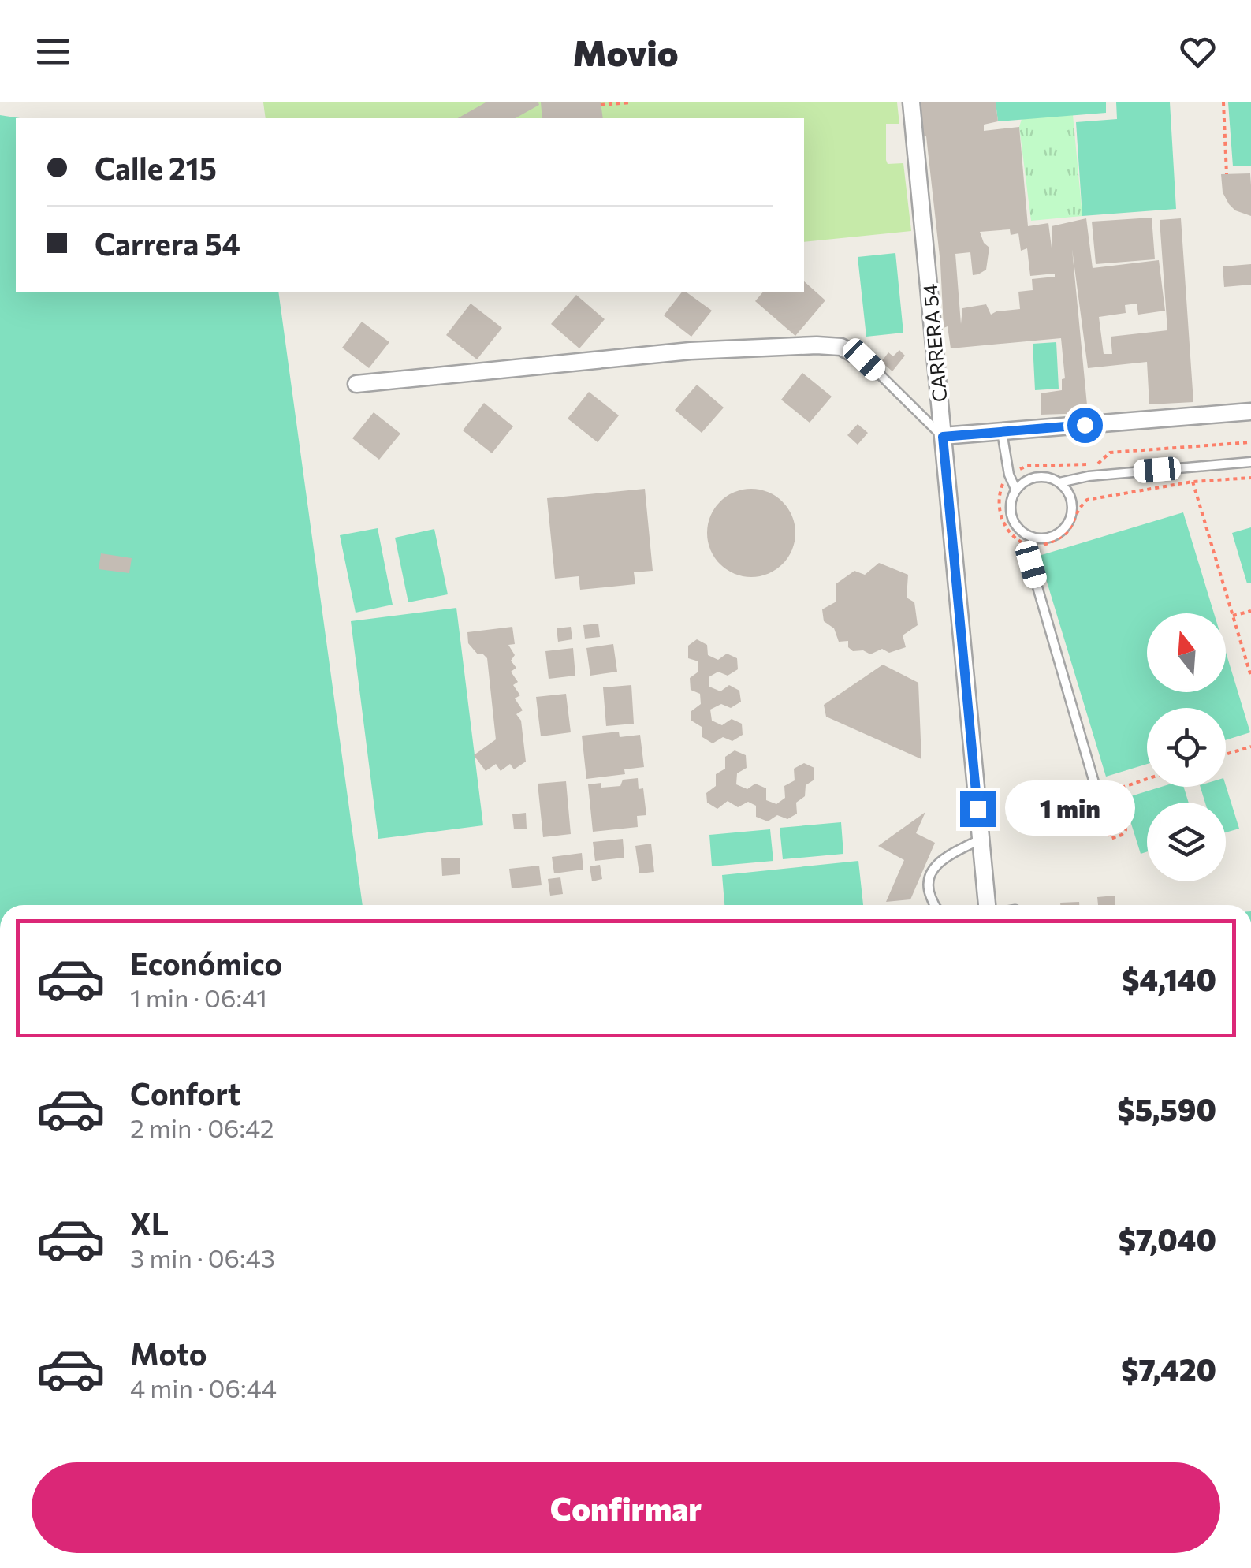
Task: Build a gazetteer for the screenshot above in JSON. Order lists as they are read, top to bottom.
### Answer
{
  "streets": {
    "street": ["CARRERA 54"]
  },
  "north": "top",
  "page": {
    "header": "Movio",
    "banner": ["Calle 215", "Carrera 54"],
    "bubble": "1 min",
    "list": [
      {
        "name": "Económico",
        "note": "1 min · 06:41",
        "value": "$4,140"
      },
      {
        "name": "Confort",
        "note": "2 min · 06:42",
        "value": "$5,590"
      },
      {
        "name": "XL",
        "note": "3 min · 06:43",
        "value": "$7,040"
      },
      {
        "name": "Moto",
        "note": "4 min · 06:44",
        "value": "$7,420"
      }
    ],
    "buttons": "Confirmar"
  }
}
